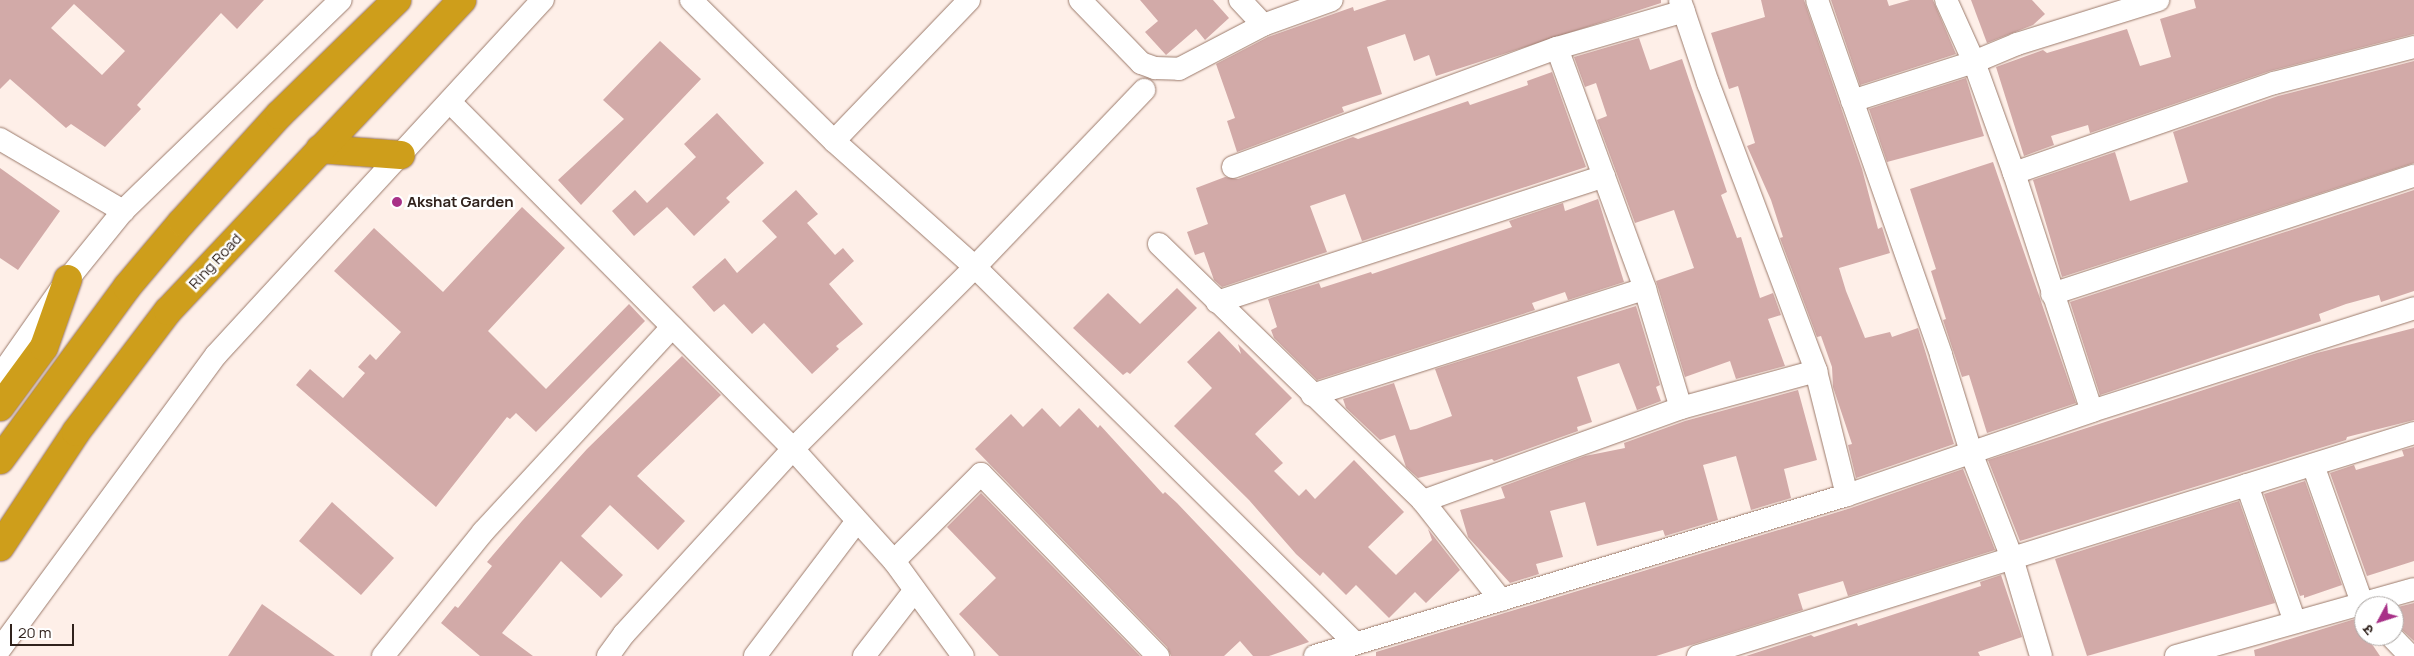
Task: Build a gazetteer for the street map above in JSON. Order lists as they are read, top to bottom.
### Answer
{
  "streets": {
    "highway": ["Ring Road"]
  },
  "places": ["Akshat Garden"],
  "scale_bar": "20 m",
  "north": "bottom left"
}
